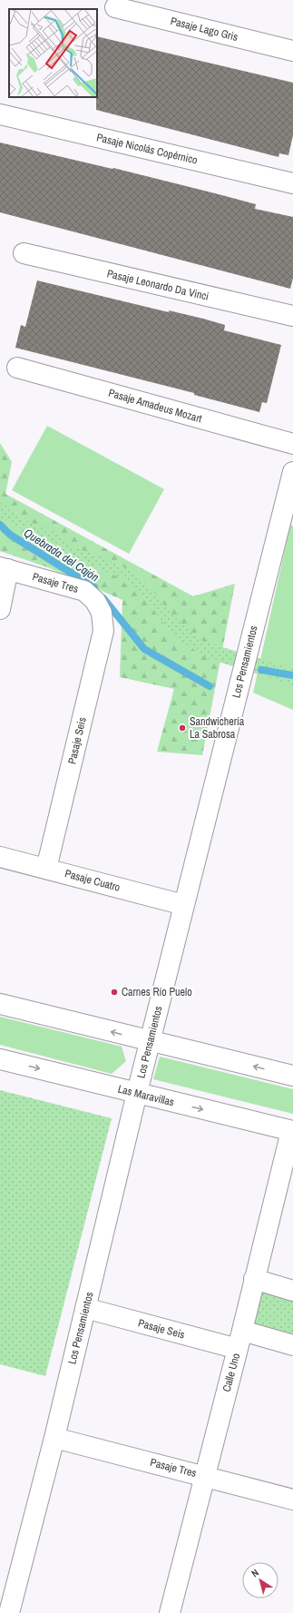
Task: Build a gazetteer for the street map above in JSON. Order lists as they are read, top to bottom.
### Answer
{
  "streets": {
    "street": [
      "Pasaje Lago Gris",
      "Pasaje Nicolás Copérnico",
      "Pasaje Leonardo Da Vinci",
      "Pasaje Amadeus Mozart",
      "Pasaje Tres",
      "Los Pensamientos",
      "Pasaje Seis",
      "Pasaje Cuatro",
      "Las Maravillas",
      "Calle Uno"
    ]
  },
  "crossings": [
    ["Pasaje Tres", "Los Pensamientos"],
    ["Pasaje Tres", "Pasaje Seis"],
    ["Pasaje Tres", "Calle Uno"],
    ["Los Pensamientos", "Pasaje Seis"],
    ["Los Pensamientos", "Pasaje Cuatro"],
    ["Los Pensamientos", "Las Maravillas"],
    ["Pasaje Seis", "Pasaje Cuatro"],
    ["Pasaje Seis", "Calle Uno"],
    ["Las Maravillas", "Calle Uno"]
  ],
  "water": ["Quebrada del Cajón"],
  "places": ["Sandwichería La Sabrosa", "Carnes Río Puelo"],
  "north": "top left"
}
